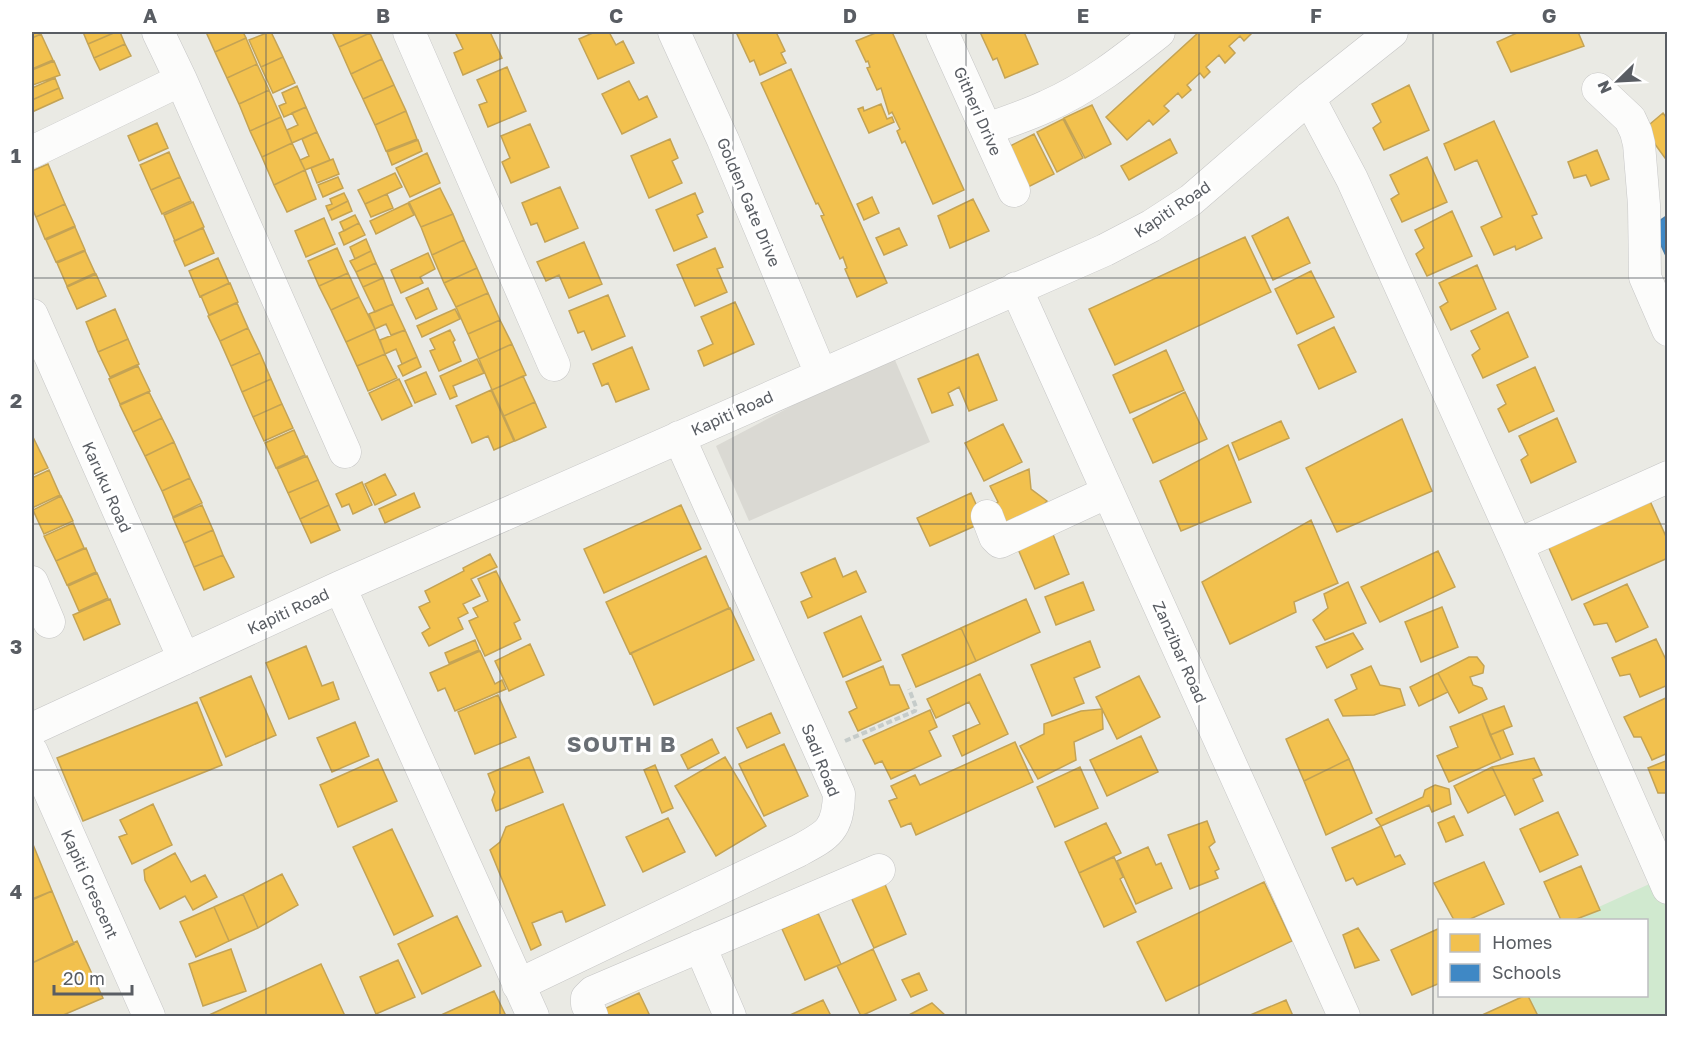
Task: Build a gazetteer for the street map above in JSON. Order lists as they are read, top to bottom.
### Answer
{
  "streets": {
    "street": [
      "Githeri Drive",
      "Golden Gate Drive",
      "Kapiti Road",
      "Karuku Road",
      "Zanzibar Road",
      "Sadi Road",
      "Kapiti Crescent"
    ]
  },
  "crossings": [
    ["Golden Gate Drive", "Kapiti Road"],
    ["Kapiti Road", "Karuku Road"],
    ["Kapiti Road", "Zanzibar Road"],
    ["Kapiti Road", "Sadi Road"]
  ],
  "districts": ["SOUTH B"],
  "legend": ["Homes", "Schools"],
  "scale_bar": "20 m",
  "north": "bottom left",
  "grid": {
    "columns": [
      "A",
      "B",
      "C",
      "D",
      "E",
      "F",
      "G"
    ],
    "rows": [
      "1",
      "2",
      "3",
      "4"
    ]
  }
}
